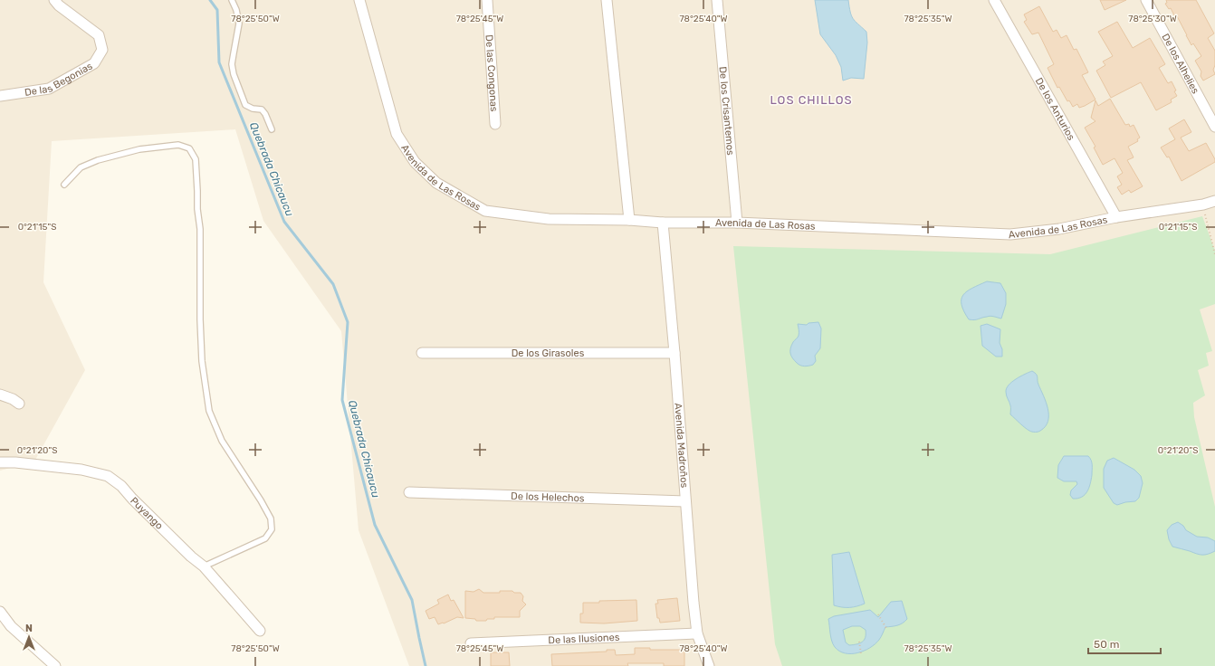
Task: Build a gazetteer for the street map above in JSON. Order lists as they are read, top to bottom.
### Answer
{
  "streets": {
    "street": [
      "De los Alhelies",
      "De las Congonas",
      "De las Begonias",
      "De los Anturios",
      "De los Crisantemos",
      "Avenida de Las Rosas",
      "De los Girasoles",
      "Avenida Madroños",
      "De los Helechos",
      "Puyango",
      "De las Ilusiones"
    ]
  },
  "crossings": [
    ["De los Anturios", "Avenida de Las Rosas"],
    ["De los Crisantemos", "Avenida de Las Rosas"],
    ["Avenida de Las Rosas", "Avenida Madroños"],
    ["De los Girasoles", "Avenida Madroños"],
    ["Avenida Madroños", "De los Helechos"],
    ["Avenida Madroños", "De las Ilusiones"]
  ],
  "districts": ["LOS CHILLOS"],
  "water": ["Quebrada Chicaucu"],
  "scale_bar": "50 m",
  "north": "top",
  "coordinates": [
    "78°25'50\"W",
    "78°25'45\"W",
    "78°25'40\"W",
    "78°25'35\"W",
    "78°25'30\"W",
    "0°21'15\"S",
    "0°21'20\"S"
  ]
}
